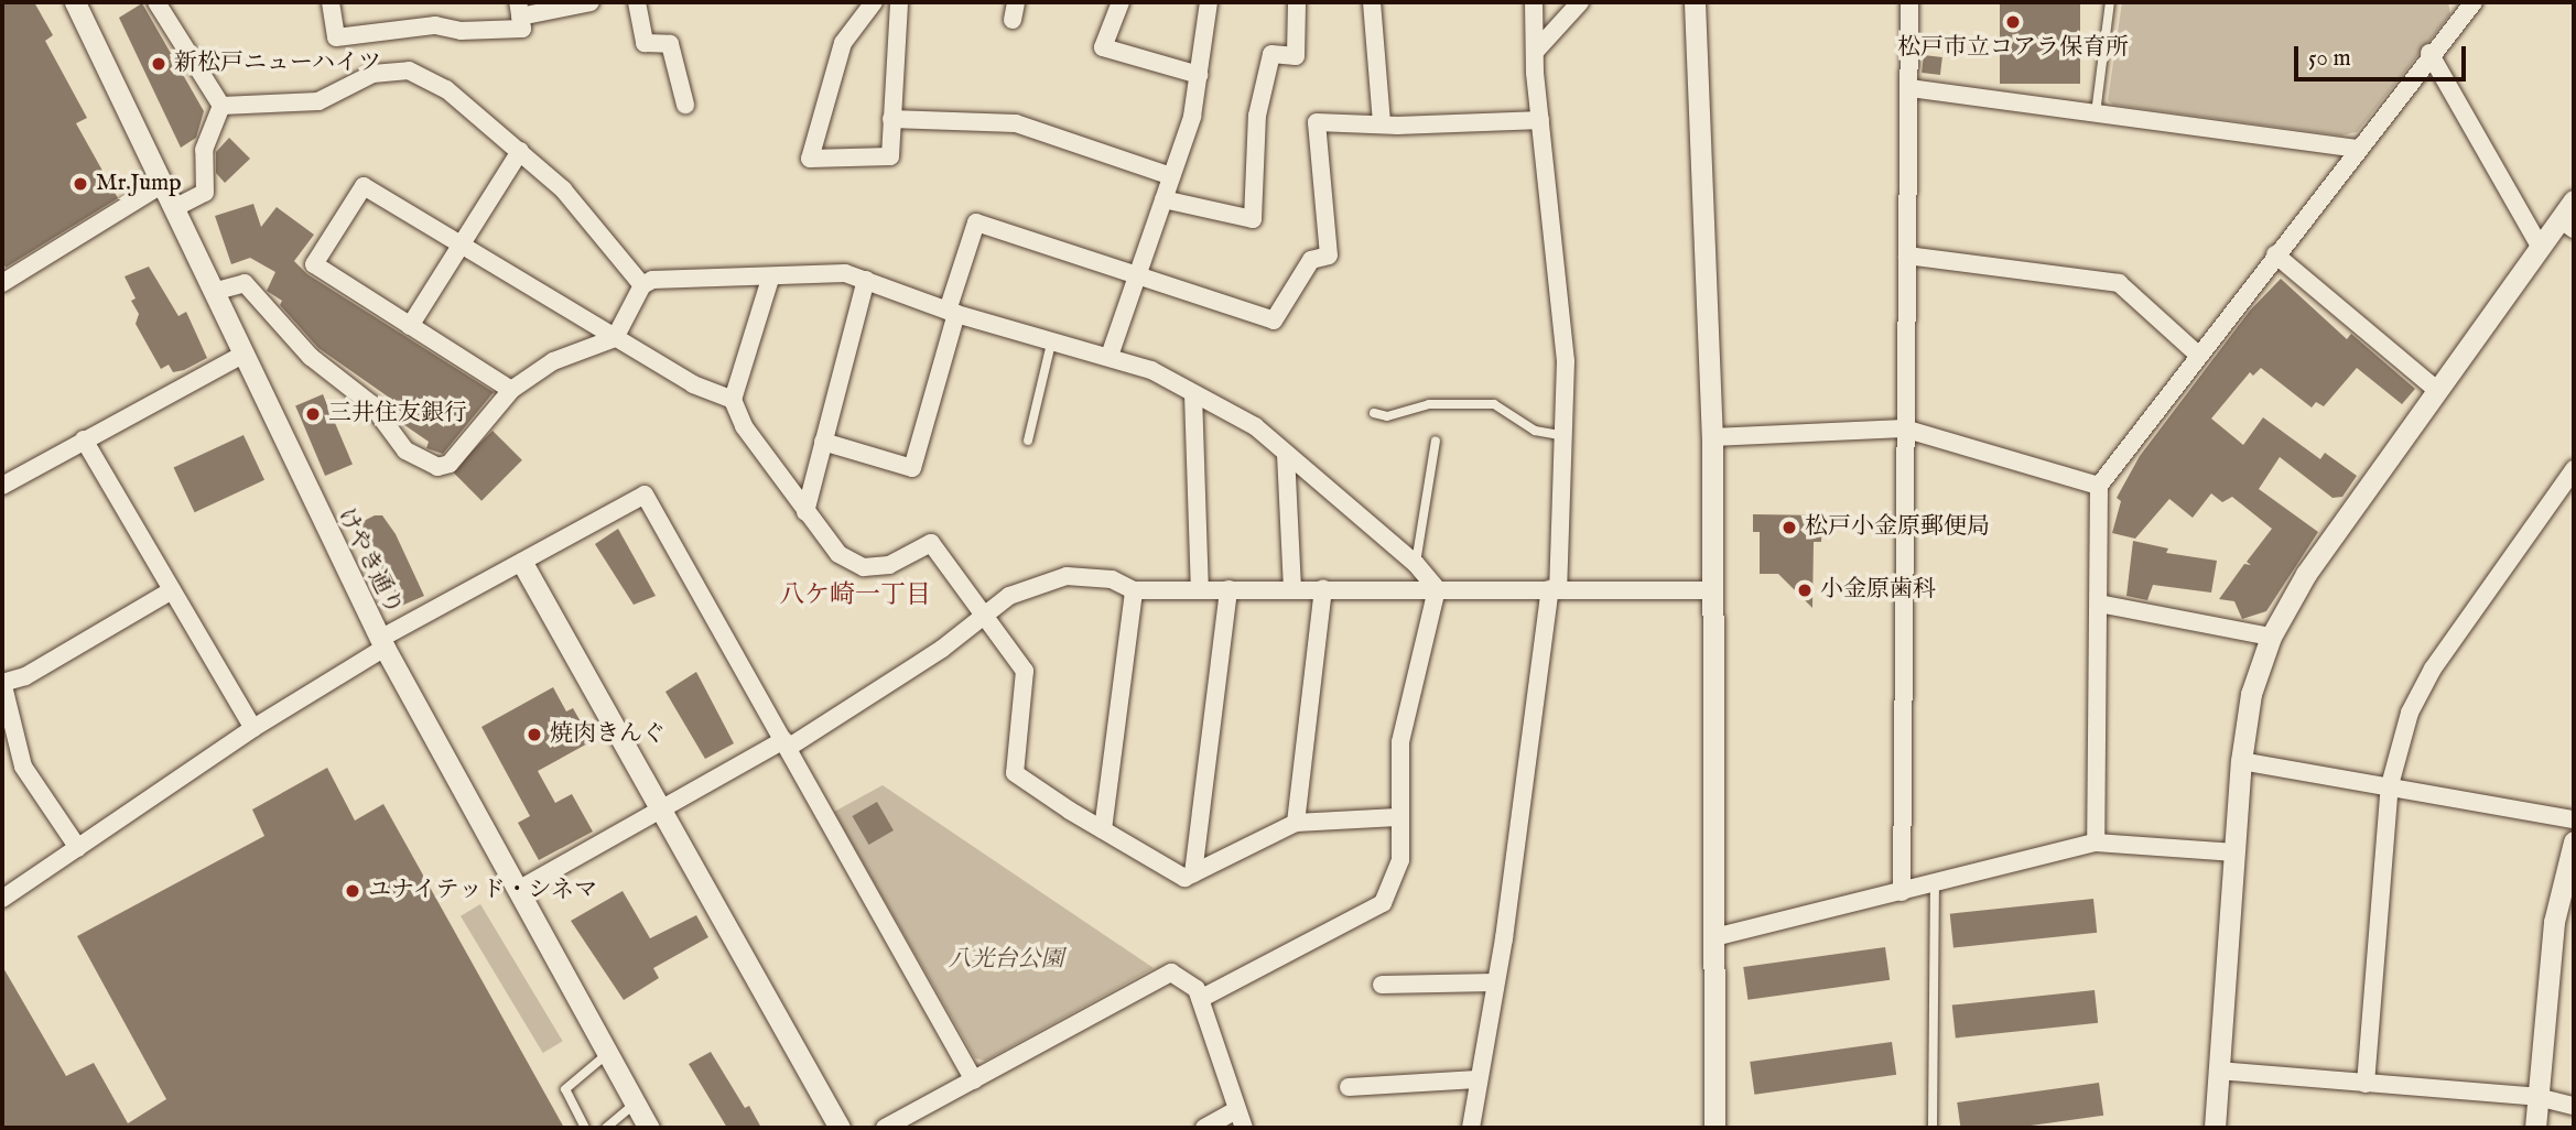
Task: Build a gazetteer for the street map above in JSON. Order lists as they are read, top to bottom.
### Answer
{
  "streets": {
    "street": ["けやき通り"]
  },
  "districts": ["八ケ崎一丁目"],
  "parks": ["八光台公園"],
  "places": [
    "松戸市立コアラ保育所",
    "新松戸ニューハイツ",
    "Mr.Jump",
    "三井住友銀行",
    "松戸小金原郵便局",
    "小金原歯科",
    "焼肉きんぐ",
    "ユナイテッド・シネマ"
  ],
  "scale_bar": "50 m"
}
